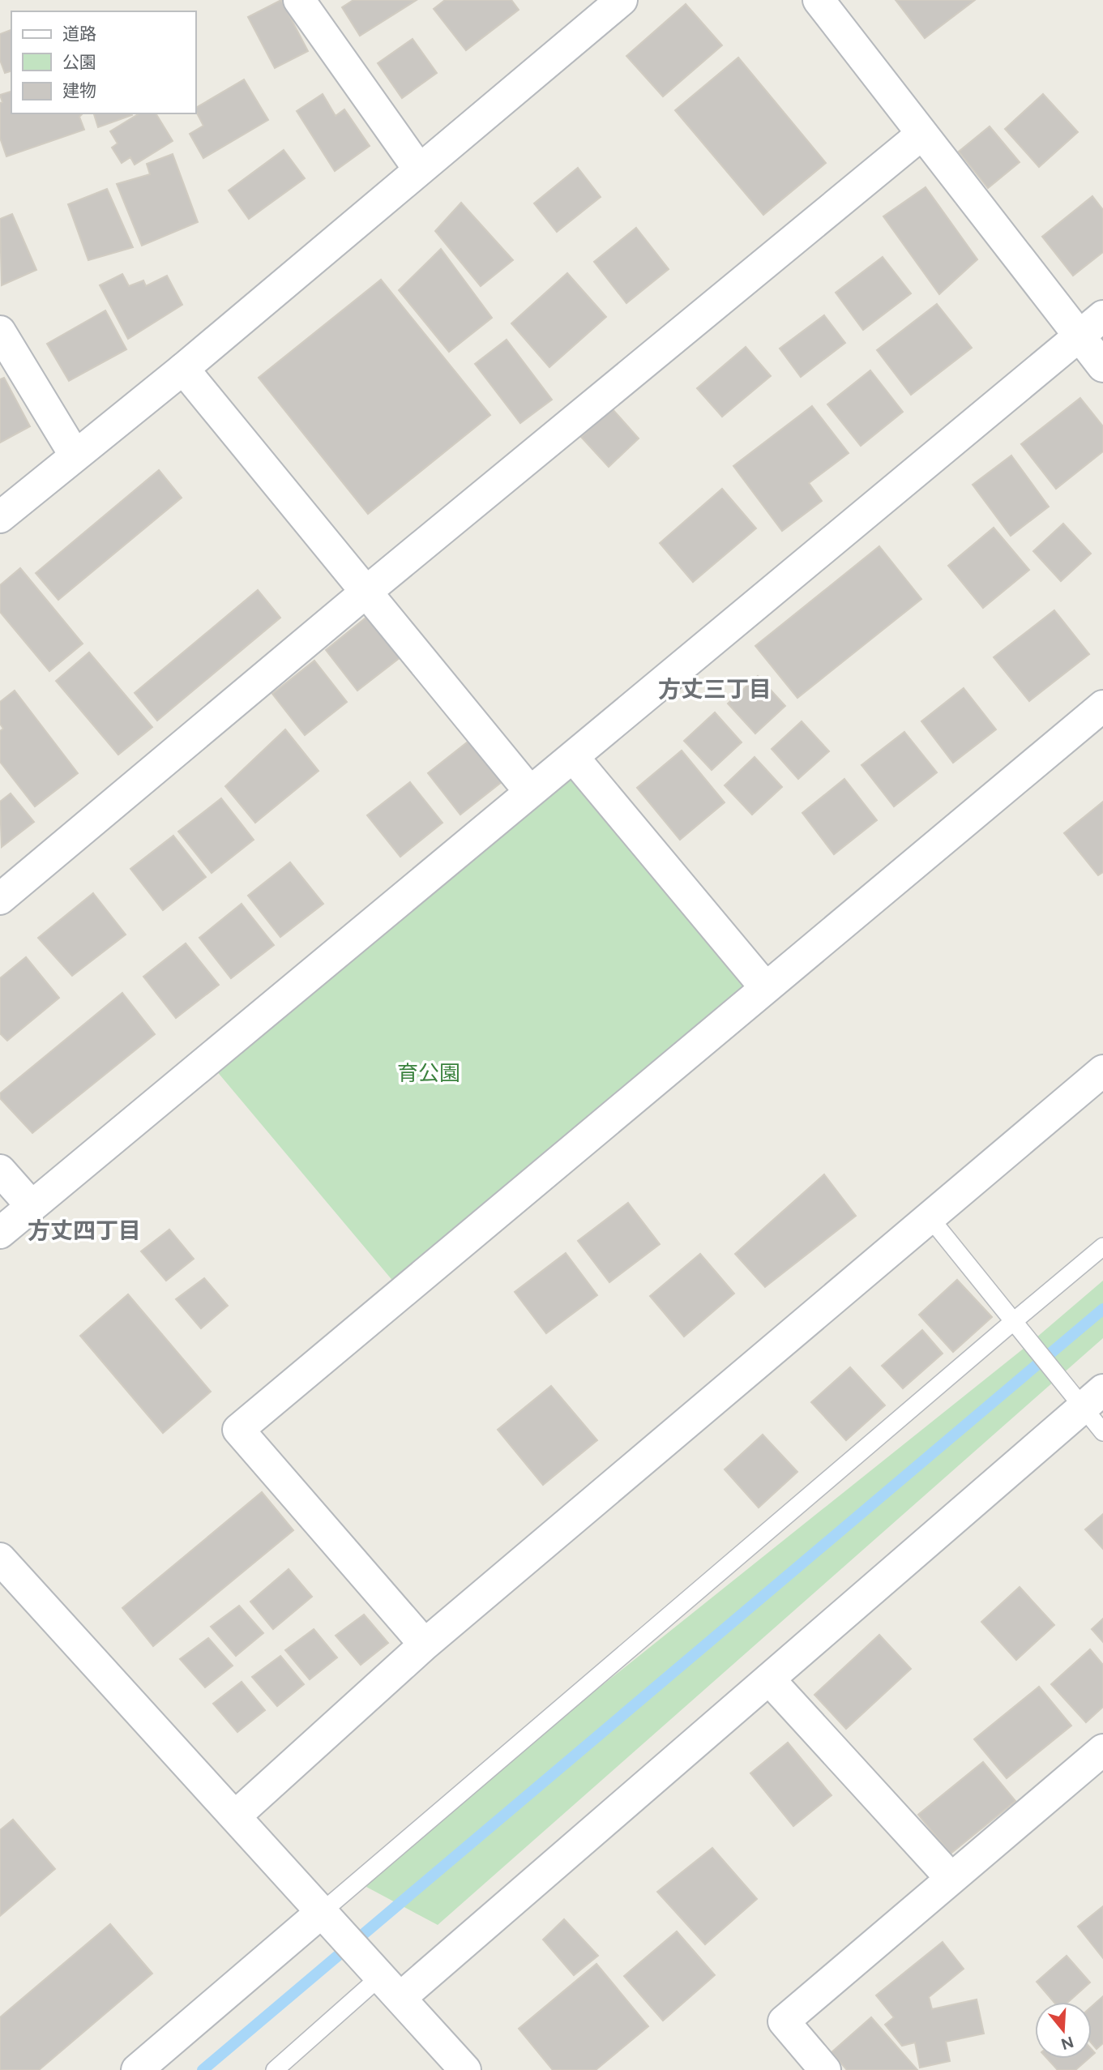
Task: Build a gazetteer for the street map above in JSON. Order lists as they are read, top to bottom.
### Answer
{
  "districts": ["方丈三丁目", "方丈四丁目"],
  "parks": ["育公園"],
  "legend": ["道路", "公園", "建物"],
  "north": "bottom"
}
